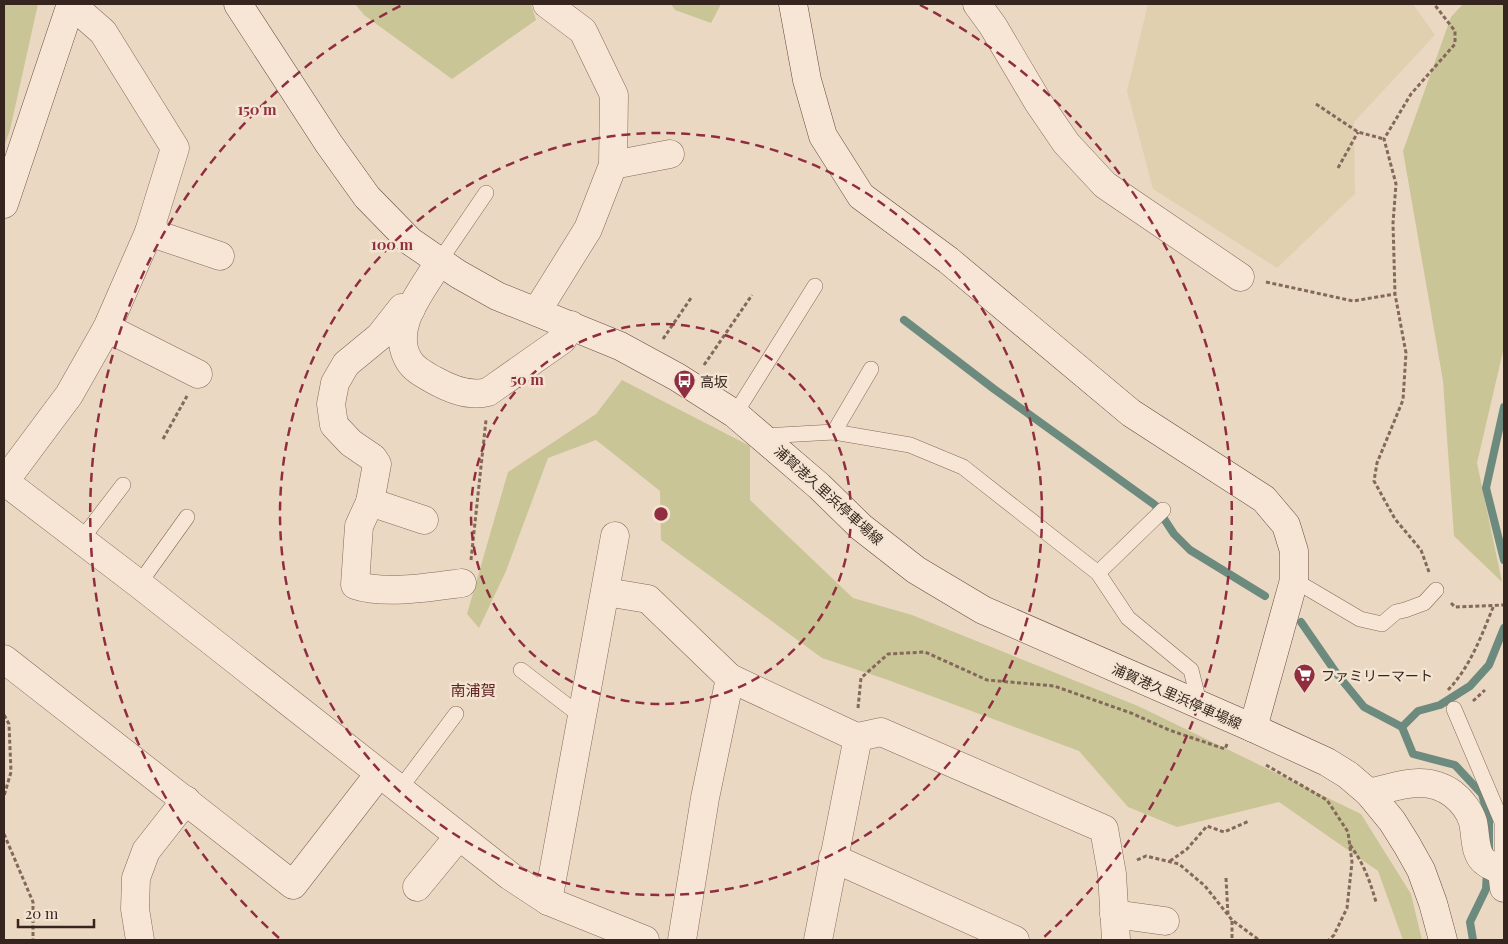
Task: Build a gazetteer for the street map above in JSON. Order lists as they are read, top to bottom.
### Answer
{
  "streets": {
    "street": ["浦賀港久里浜停車場線"]
  },
  "districts": ["南浦賀"],
  "places": {
    "bus stop": ["高坂"],
    "supermarket": ["ファミリーマート"]
  },
  "scale_bar": "20 m",
  "rings": ["150 m", "100 m", "50 m"]
}
